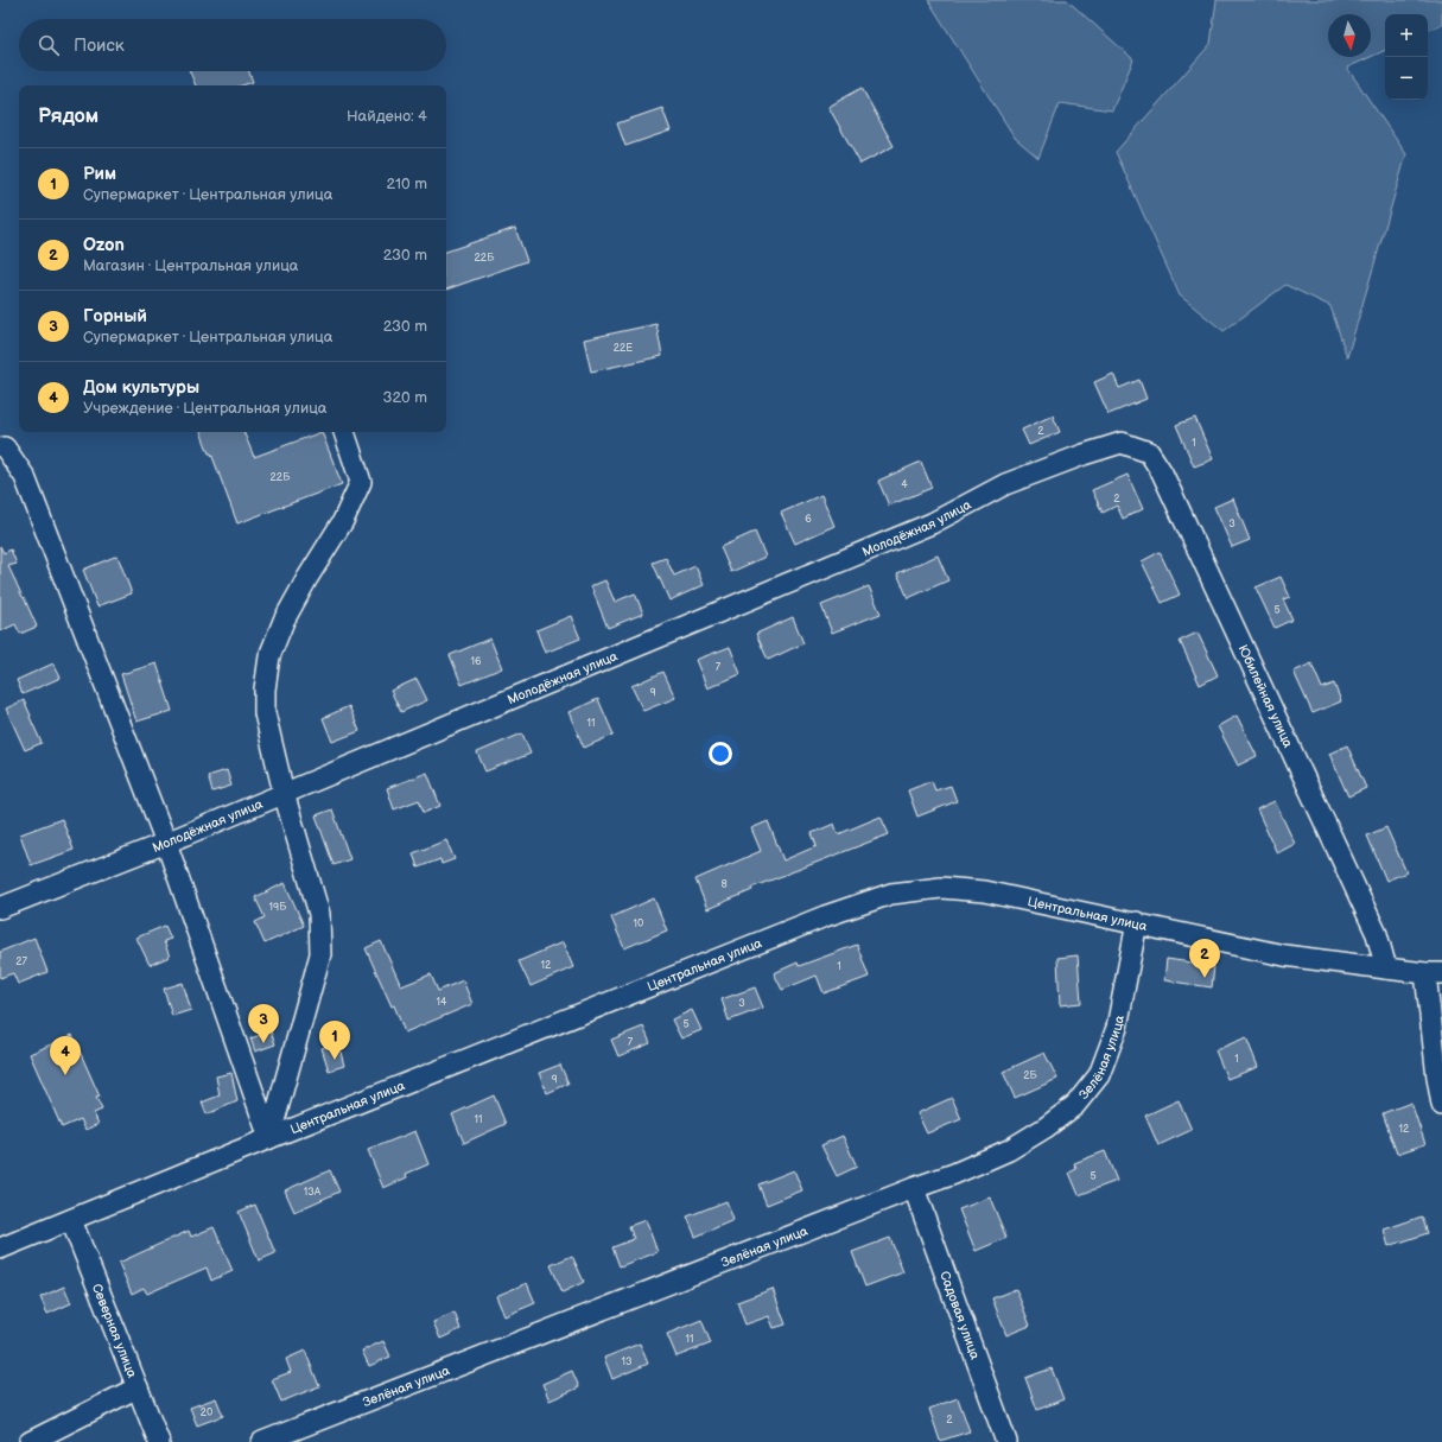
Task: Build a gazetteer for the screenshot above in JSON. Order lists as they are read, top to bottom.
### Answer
{
  "streets": {
    "street": [
      "Молодёжная улица",
      "Юбилейная улица",
      "Центральная улица",
      "Зелёная улица",
      "Садовая улица",
      "Северная улица"
    ]
  },
  "crossings": [
    ["Молодёжная улица", "Юбилейная улица"],
    ["Юбилейная улица", "Центральная улица"],
    ["Центральная улица", "Зелёная улица"],
    ["Центральная улица", "Северная улица"],
    ["Зелёная улица", "Садовая улица"]
  ],
  "house_numbers": [
    "22Б",
    "22Е",
    "2",
    "1",
    "22Б",
    "4",
    "2",
    "6",
    "3",
    "5",
    "16",
    "7",
    "9",
    "11",
    "8",
    "19Б",
    "10",
    "27",
    "12",
    "1",
    "14",
    "3",
    "5",
    "7",
    "1",
    "2Б",
    "9",
    "11",
    "12",
    "5",
    "13А",
    "11",
    "13",
    "20",
    "2"
  ],
  "north": "bottom",
  "page": {
    "map_buttons": ["+", "−"],
    "search": "Поиск",
    "heading": ["Рядом", "Найдено: 4"],
    "list": [
      {
        "mark": "1",
        "name": "Рим",
        "note": "Супермаркет · Центральная улица",
        "value": "210 m"
      },
      {
        "mark": "2",
        "name": "Ozon",
        "note": "Магазин · Центральная улица",
        "value": "230 m"
      },
      {
        "mark": "3",
        "name": "Горный",
        "note": "Супермаркет · Центральная улица",
        "value": "230 m"
      },
      {
        "mark": "4",
        "name": "Дом культуры",
        "note": "Учреждение · Центральная улица",
        "value": "320 m"
      }
    ],
    "pins": [
      "2",
      "3",
      "1",
      "4"
    ]
  }
}
